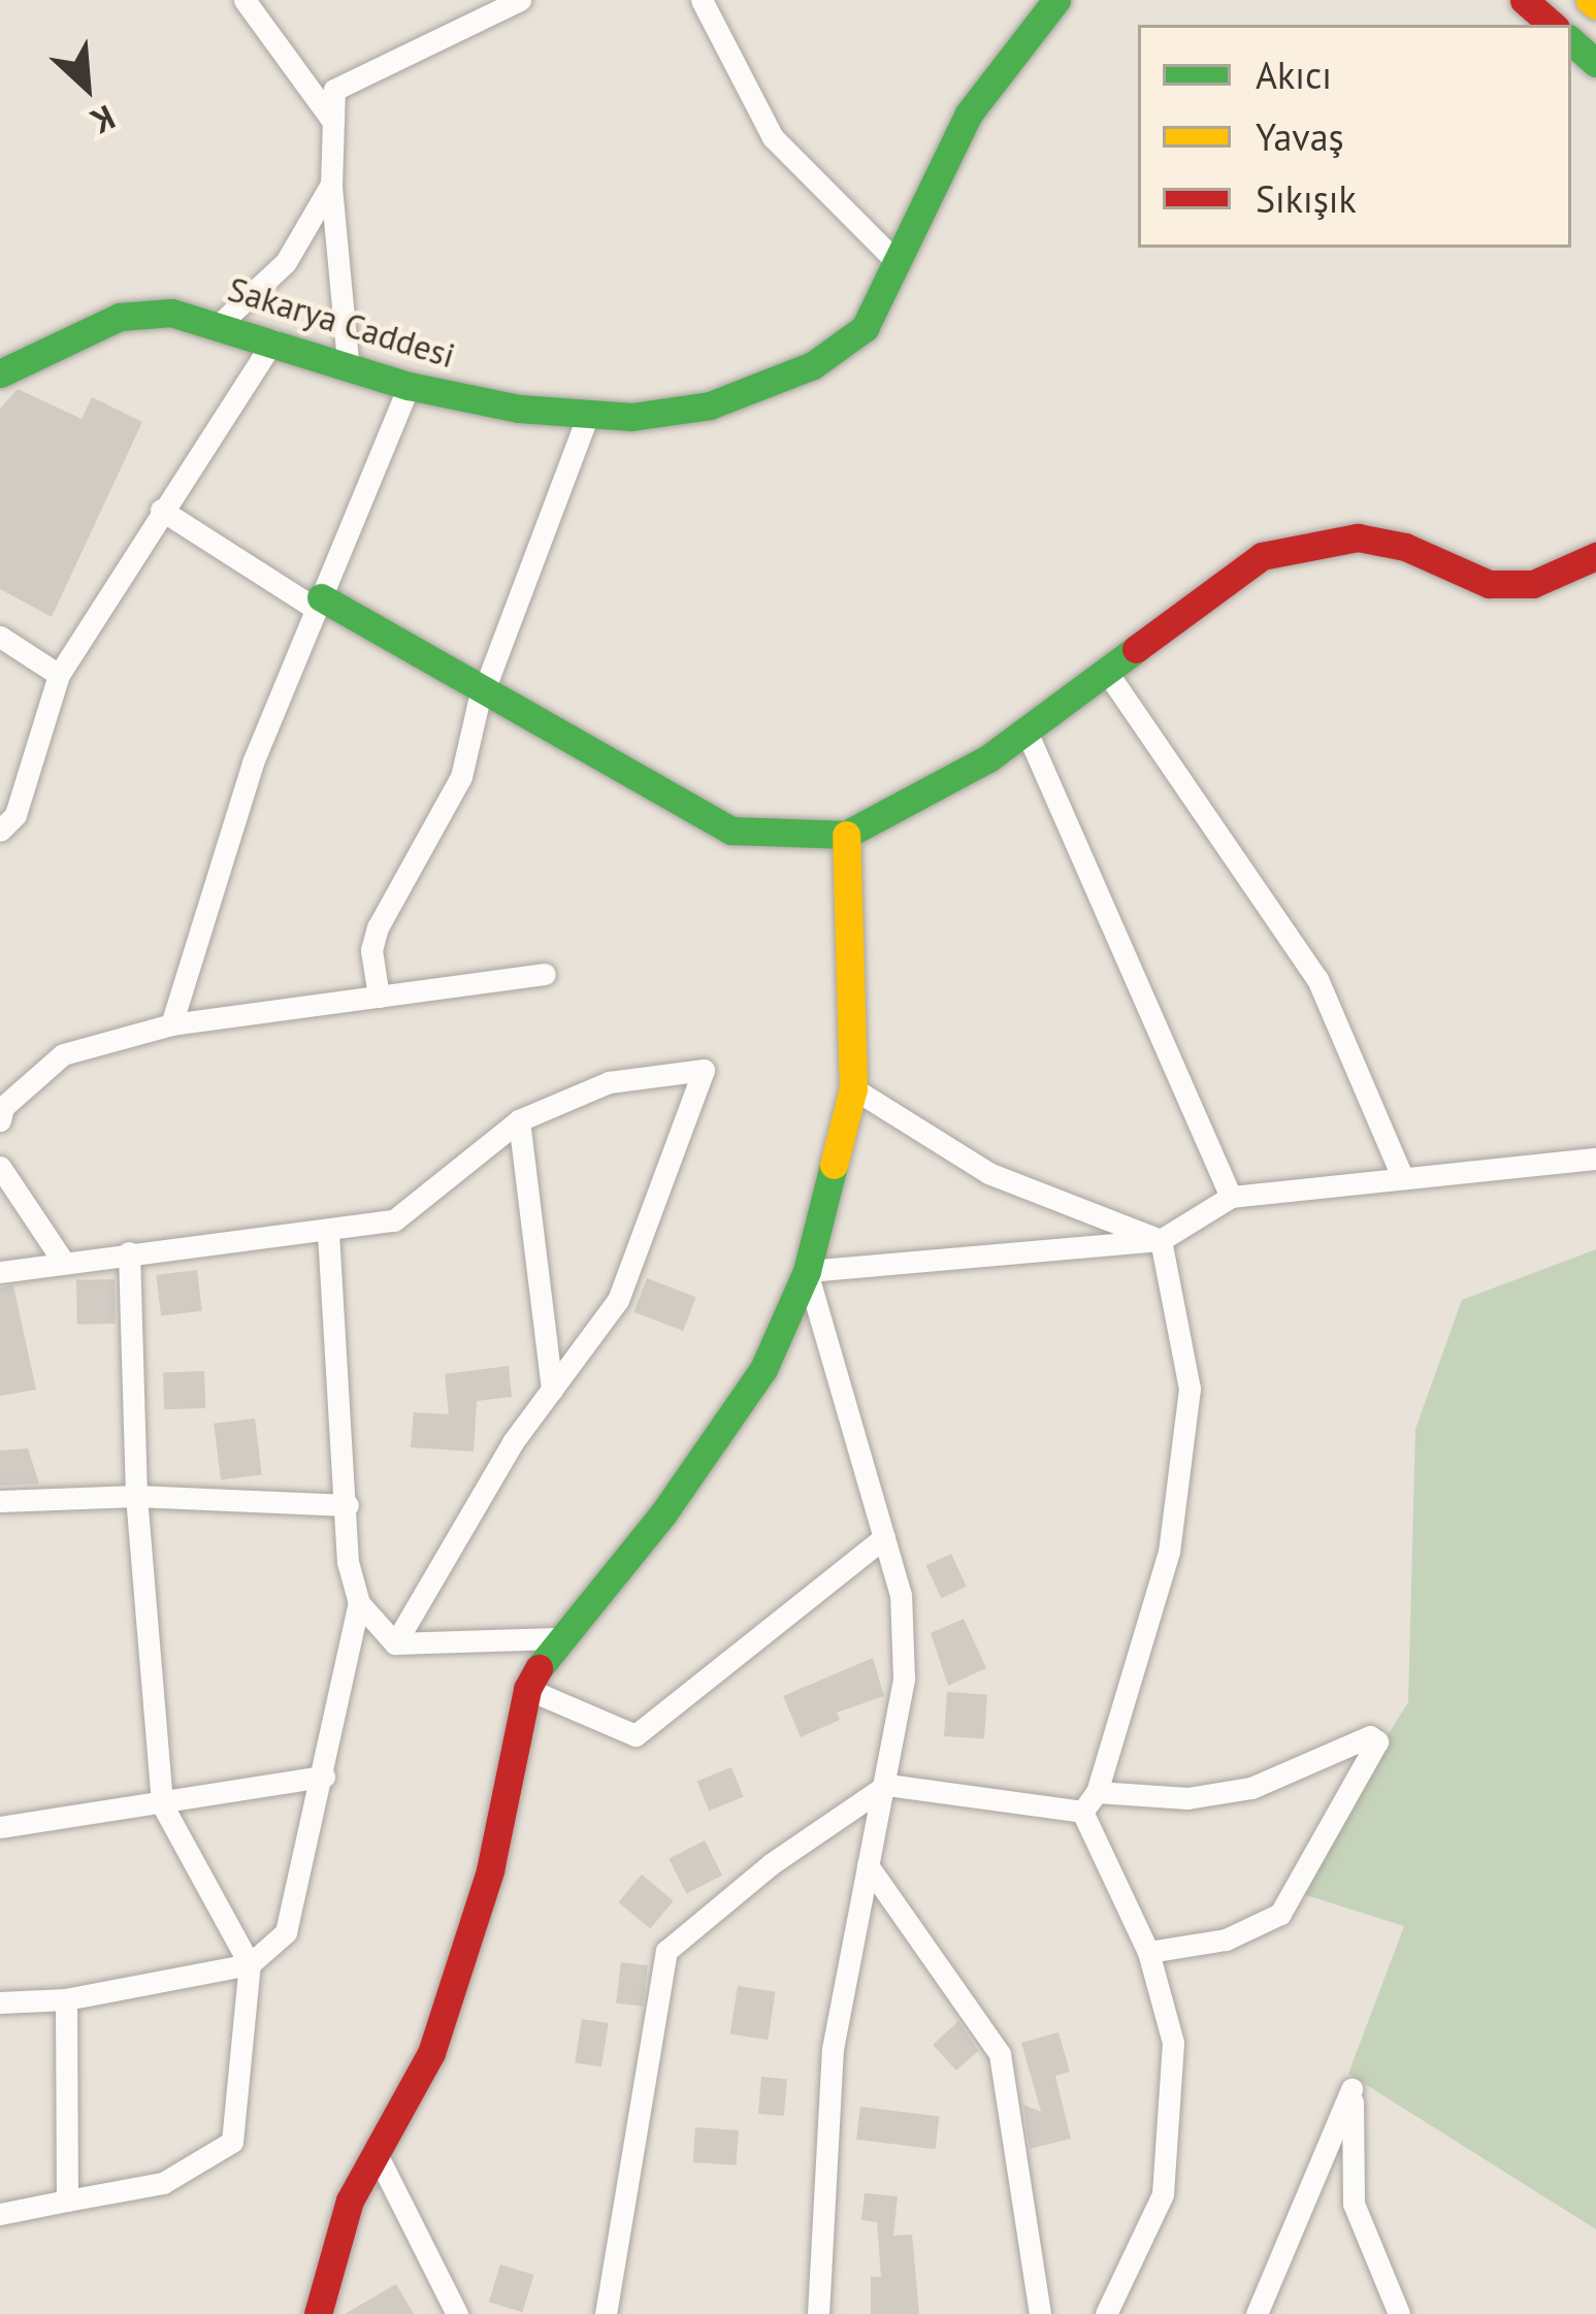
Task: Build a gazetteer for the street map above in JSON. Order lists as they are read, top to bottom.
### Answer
{
  "streets": {
    "main road": ["Sakarya Caddesi"]
  },
  "legend": ["Akıcı", "Yavaş", "Sıkışık"],
  "north": "bottom right"
}
